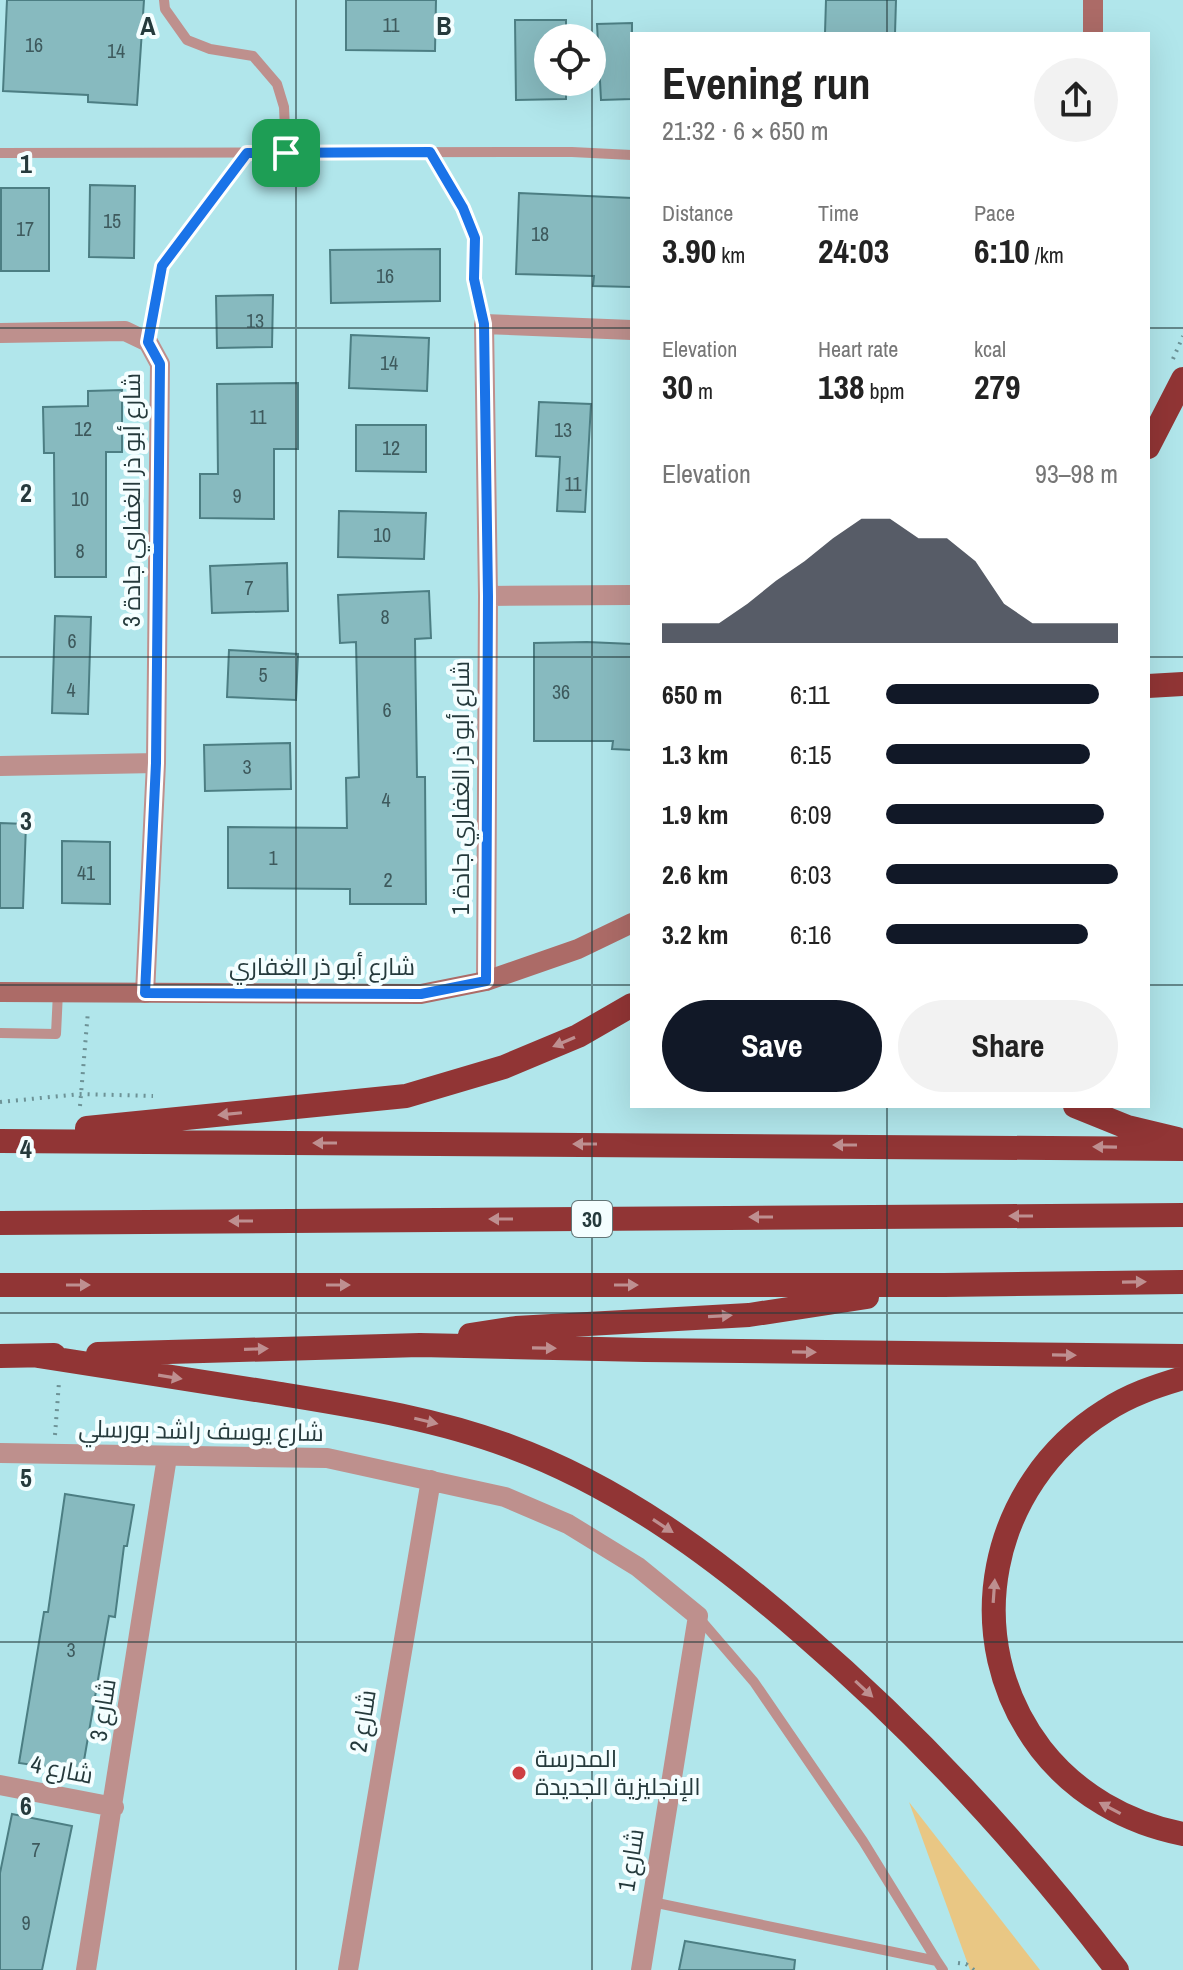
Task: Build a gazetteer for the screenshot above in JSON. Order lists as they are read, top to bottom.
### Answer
{
  "streets": {
    "highway": ["30"],
    "street": [
      "شارع أبو ذر الغفاري جادة 3",
      "شارع أبو ذر الغفاري جادة 1",
      "شارع أبو ذر الغفاري",
      "شارع يوسف راشد بورسلي",
      "شارع 3",
      "شارع 2",
      "شارع 4",
      "شارع 1"
    ]
  },
  "crossings": [
    ["شارع أبو ذر الغفاري جادة 3", "شارع أبو ذر الغفاري"],
    ["شارع أبو ذر الغفاري جادة 1", "شارع أبو ذر الغفاري"],
    ["شارع يوسف راشد بورسلي", "شارع 3"],
    ["شارع يوسف راشد بورسلي", "شارع 2"],
    ["شارع يوسف راشد بورسلي", "شارع 1"],
    ["شارع 3", "شارع 4"]
  ],
  "places": ["المدرسة الإنجليزية الجديدة"],
  "house_numbers": [
    "11",
    "16",
    "14",
    "15",
    "17",
    "18",
    "16",
    "13",
    "14",
    "11",
    "12",
    "13",
    "12",
    "11",
    "9",
    "10",
    "10",
    "8",
    "7",
    "8",
    "6",
    "5",
    "4",
    "36",
    "6",
    "3",
    "4",
    "1",
    "41",
    "2",
    "3",
    "7",
    "9"
  ],
  "page": {
    "heading": ["Evening run", "21:32 · 6 × 650 m"],
    "stats": [
      ["Distance", "3.90 km"],
      ["Time", "24:03"],
      ["Pace", "6:10 /km"],
      ["Elevation", "30 m"],
      ["Heart rate", "138 bpm"],
      ["kcal", "279"]
    ],
    "chart": ["Elevation", "93–98 m"],
    "list": [
      {
        "name": "650 m",
        "note": "6:11"
      },
      {
        "name": "1.3 km",
        "note": "6:15"
      },
      {
        "name": "1.9 km",
        "note": "6:09"
      },
      {
        "name": "2.6 km",
        "note": "6:03"
      },
      {
        "name": "3.2 km",
        "note": "6:16"
      }
    ],
    "buttons": ["Save", "Share"]
  },
  "grid": {
    "columns": ["A", "B"],
    "rows": [
      "1",
      "2",
      "3",
      "4",
      "5",
      "6"
    ]
  }
}
